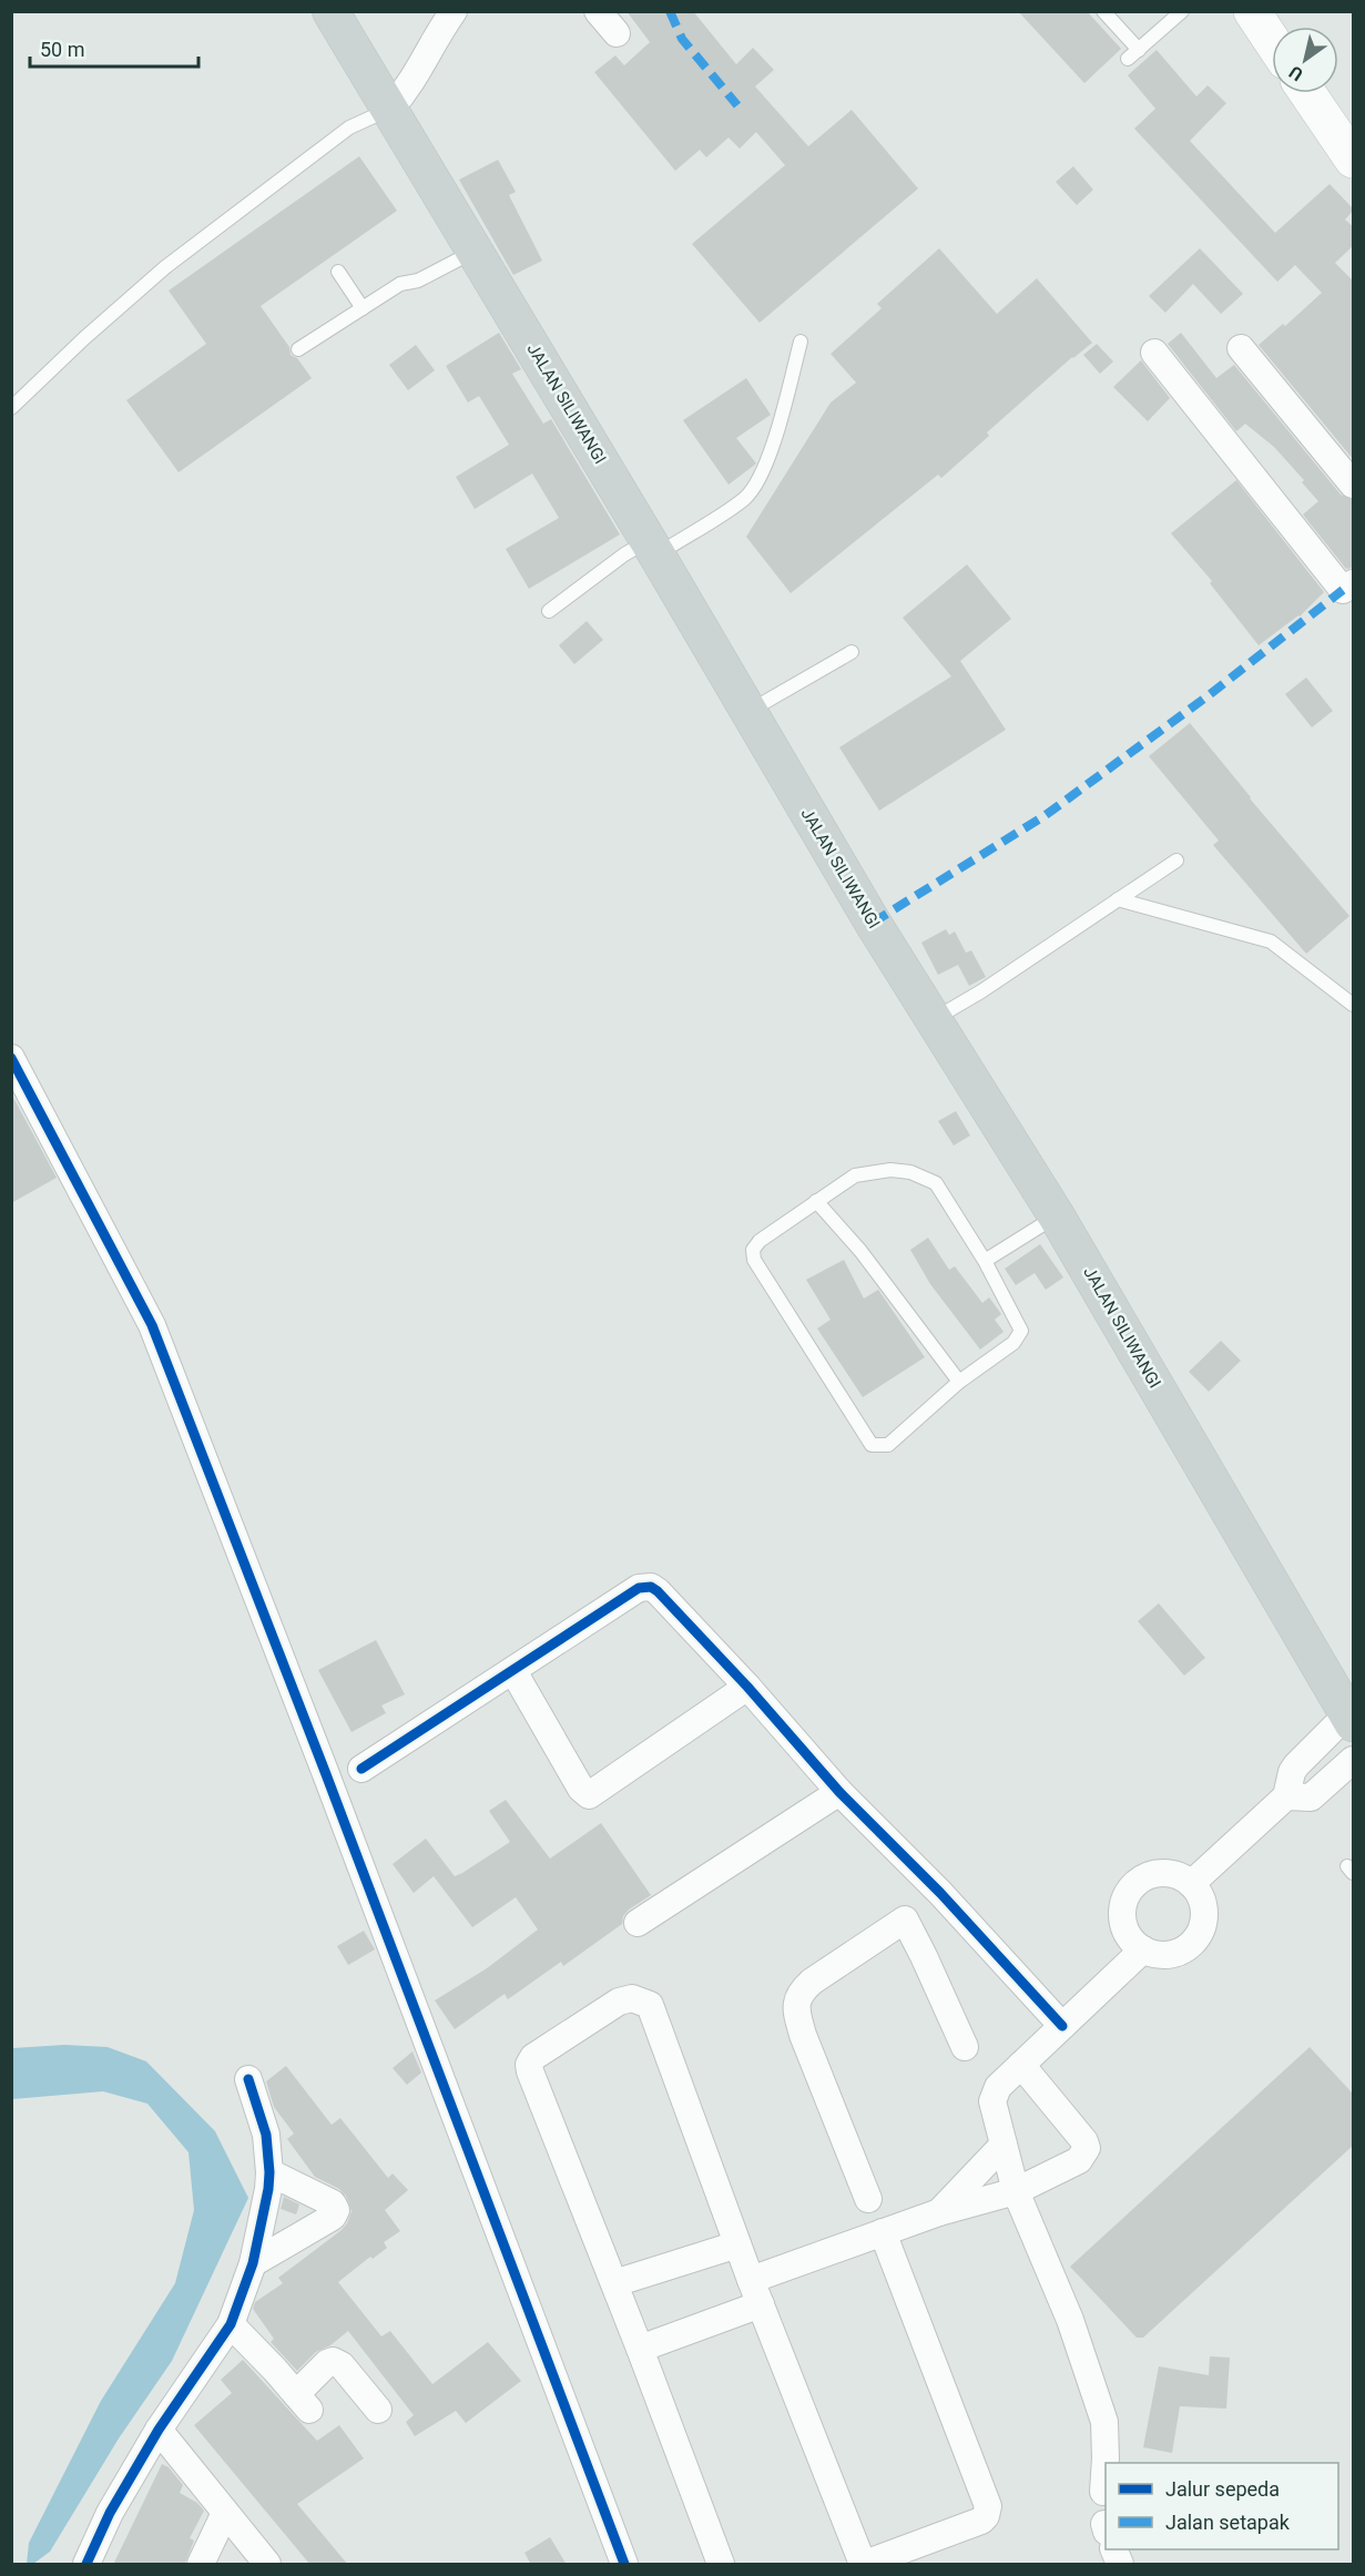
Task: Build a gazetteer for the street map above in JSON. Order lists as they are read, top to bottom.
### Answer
{
  "streets": {
    "main road": ["JALAN SILIWANGI"]
  },
  "legend": ["Jalur sepeda", "Jalan setapak"],
  "scale_bar": "50 m",
  "north": "bottom left"
}
